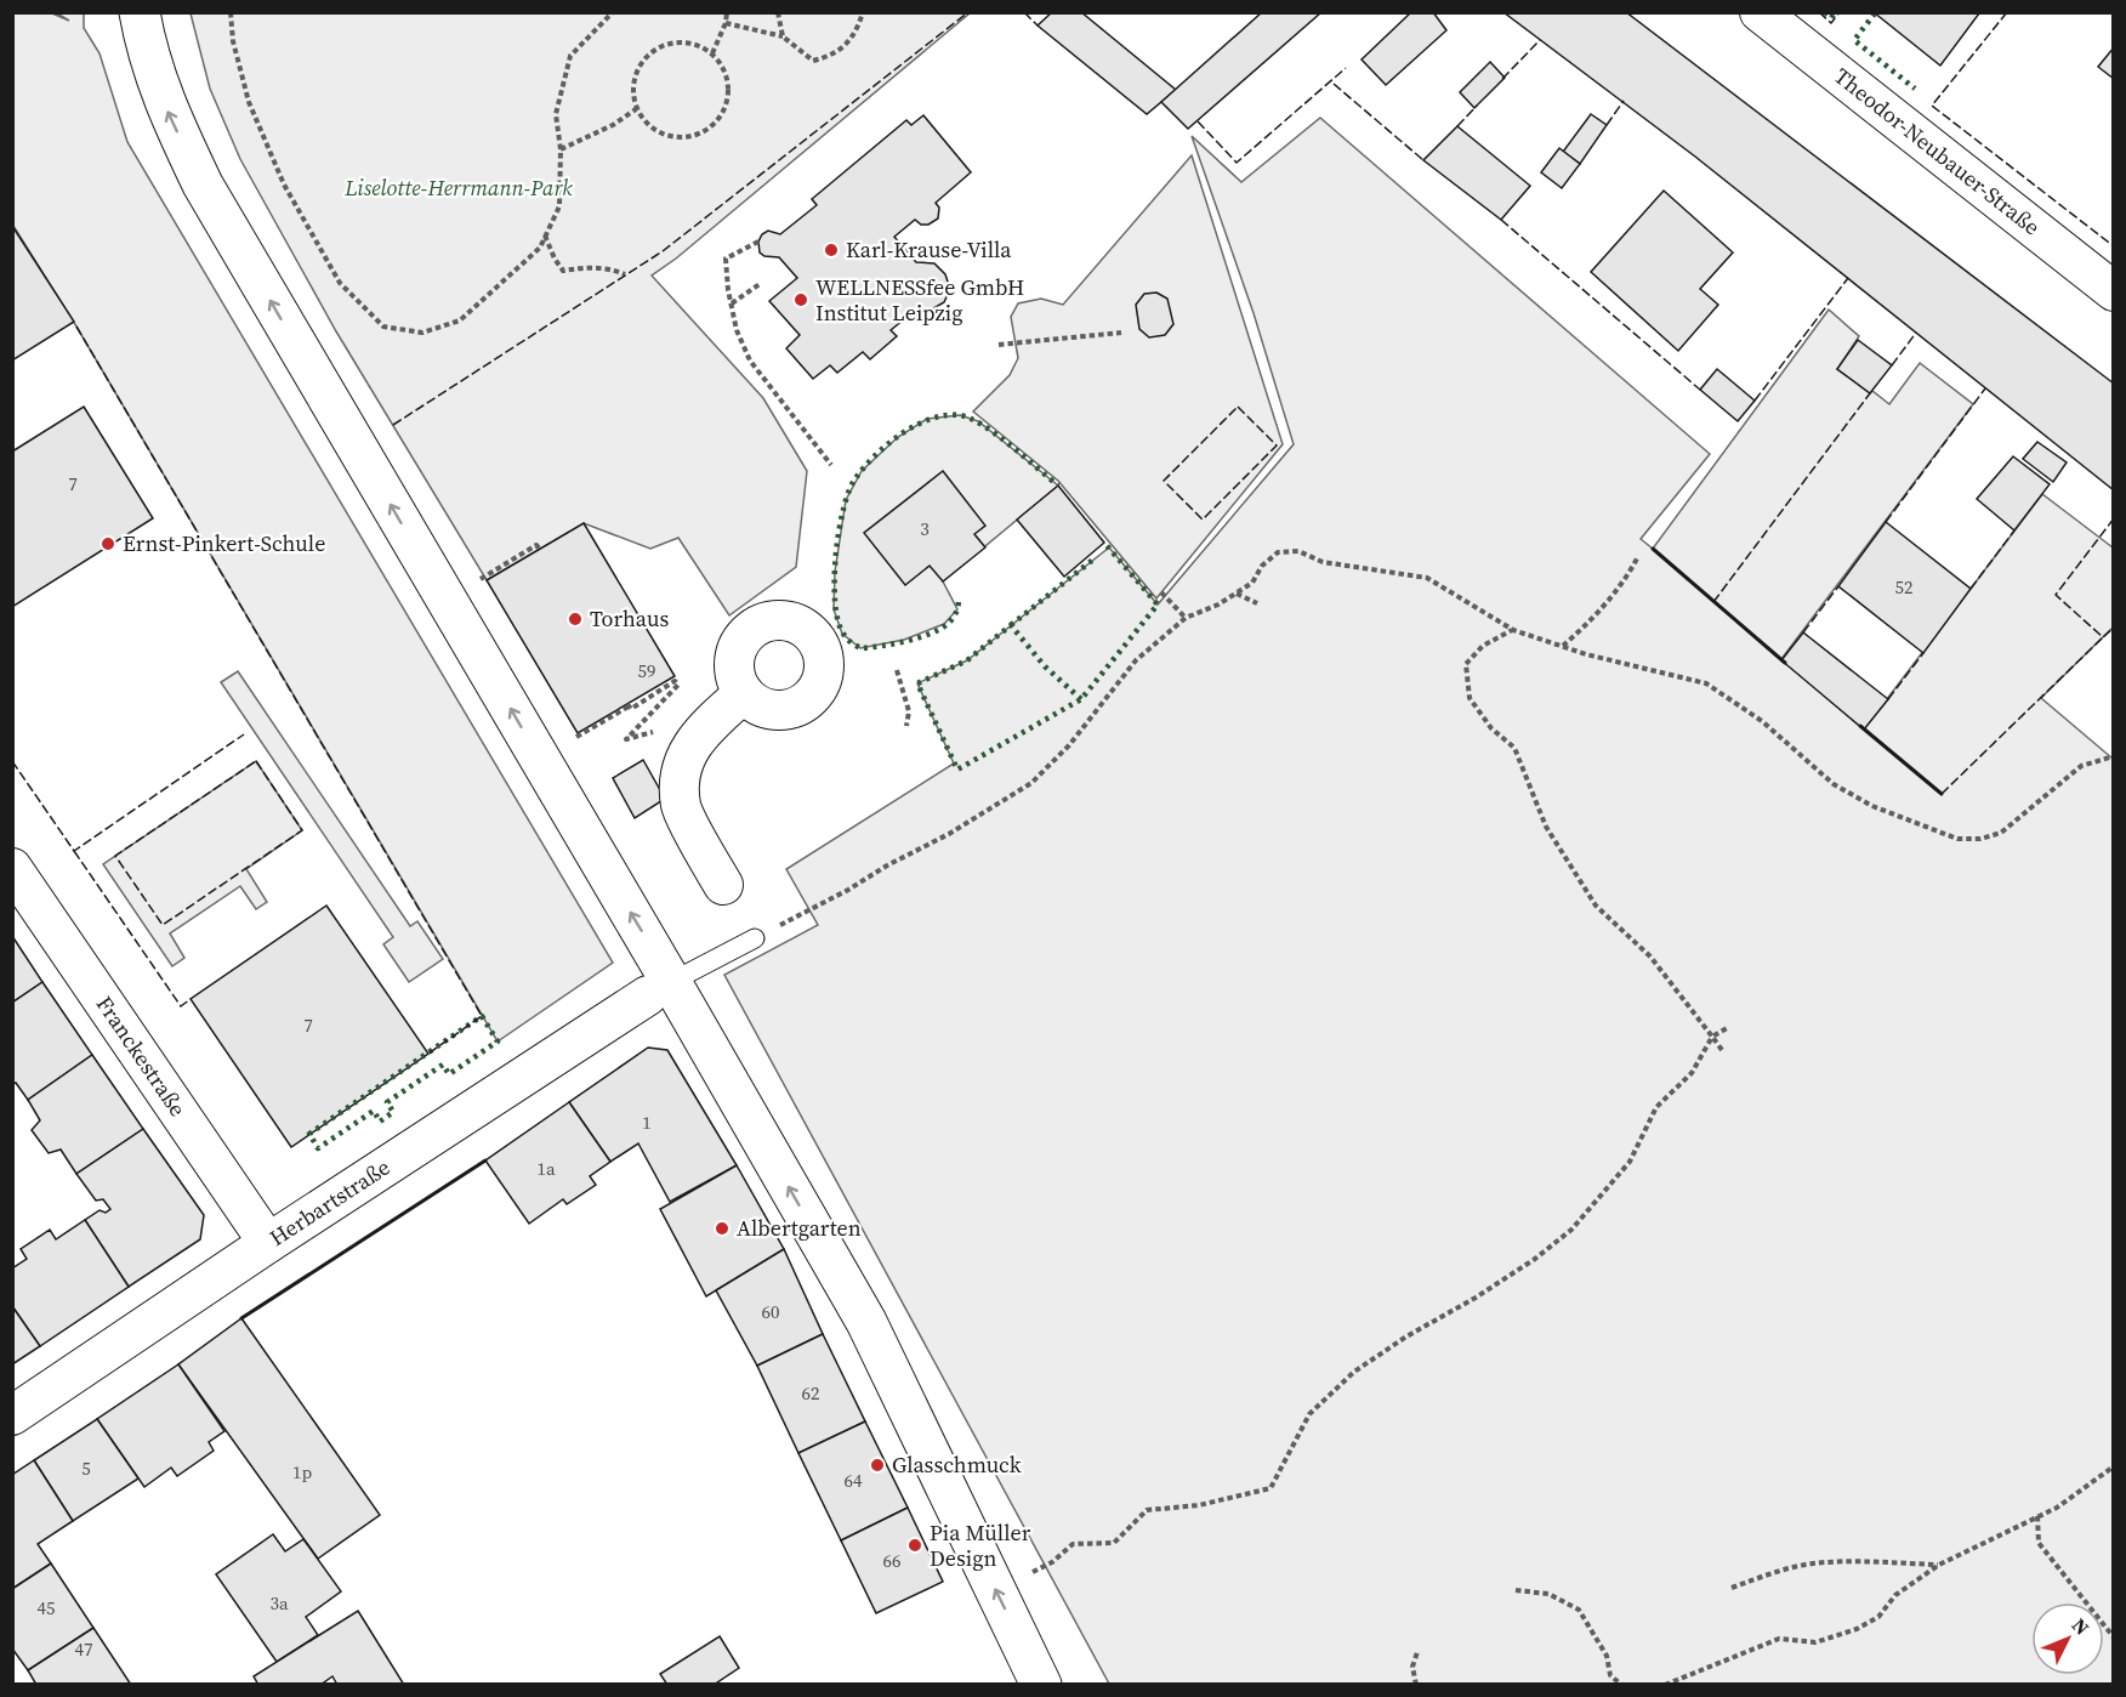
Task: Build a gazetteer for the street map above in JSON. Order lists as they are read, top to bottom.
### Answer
{
  "streets": {
    "street": ["Theodor-Neubauer-Straße", "Franckestraße", "Herbartstraße"]
  },
  "crossings": [
    ["Franckestraße", "Herbartstraße"]
  ],
  "parks": ["Liselotte-Herrmann-Park"],
  "places": [
    "Karl-Krause-Villa",
    "WELLNESSfee GmbH Institut Leipzig",
    "Ernst-Pinkert-Schule",
    "Torhaus",
    "Albertgarten",
    "Glasschmuck",
    "Pia Müller Design"
  ],
  "house_numbers": [
    "7",
    "3",
    "52",
    "59",
    "7",
    "1",
    "1a",
    "60",
    "62",
    "5",
    "1p",
    "64",
    "66",
    "3a",
    "45",
    "47"
  ],
  "north": "top right"
}
